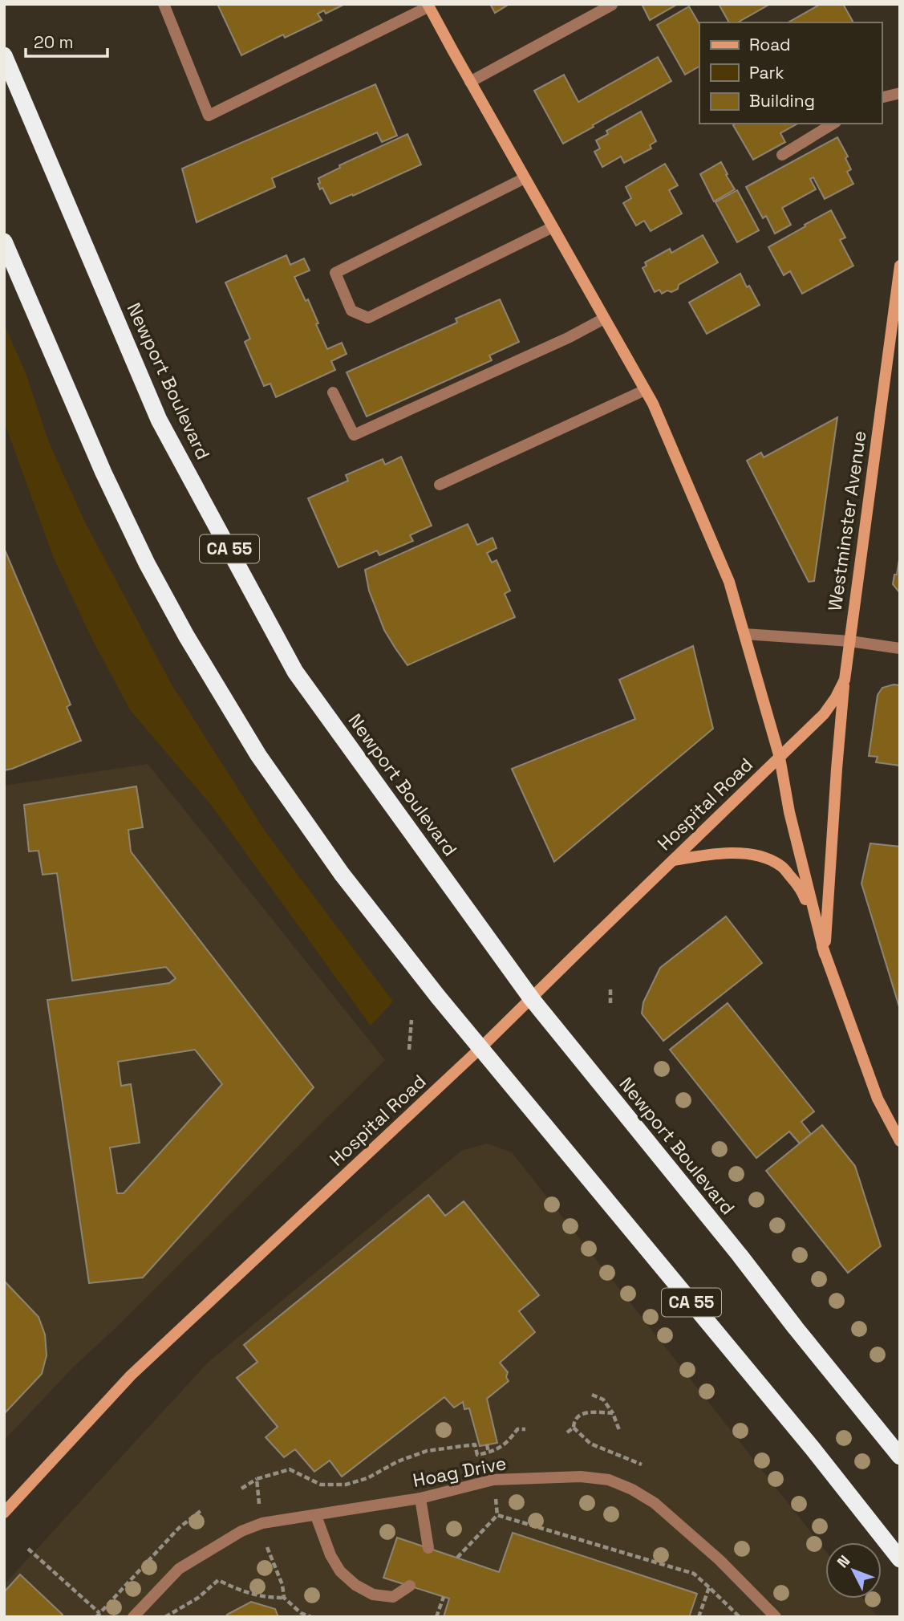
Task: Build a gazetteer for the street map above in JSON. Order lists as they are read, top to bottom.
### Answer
{
  "streets": {
    "highway": ["Newport Boulevard", "CA 55"],
    "street": ["Westminster Avenue", "Hospital Road", "Hoag Drive"]
  },
  "crossings": [
    ["Newport Boulevard", "Hospital Road"],
    ["Westminster Avenue", "Hospital Road"],
    ["CA 55", "Hospital Road"]
  ],
  "legend": ["Road", "Park", "Building"],
  "scale_bar": "20 m",
  "north": "top left"
}
